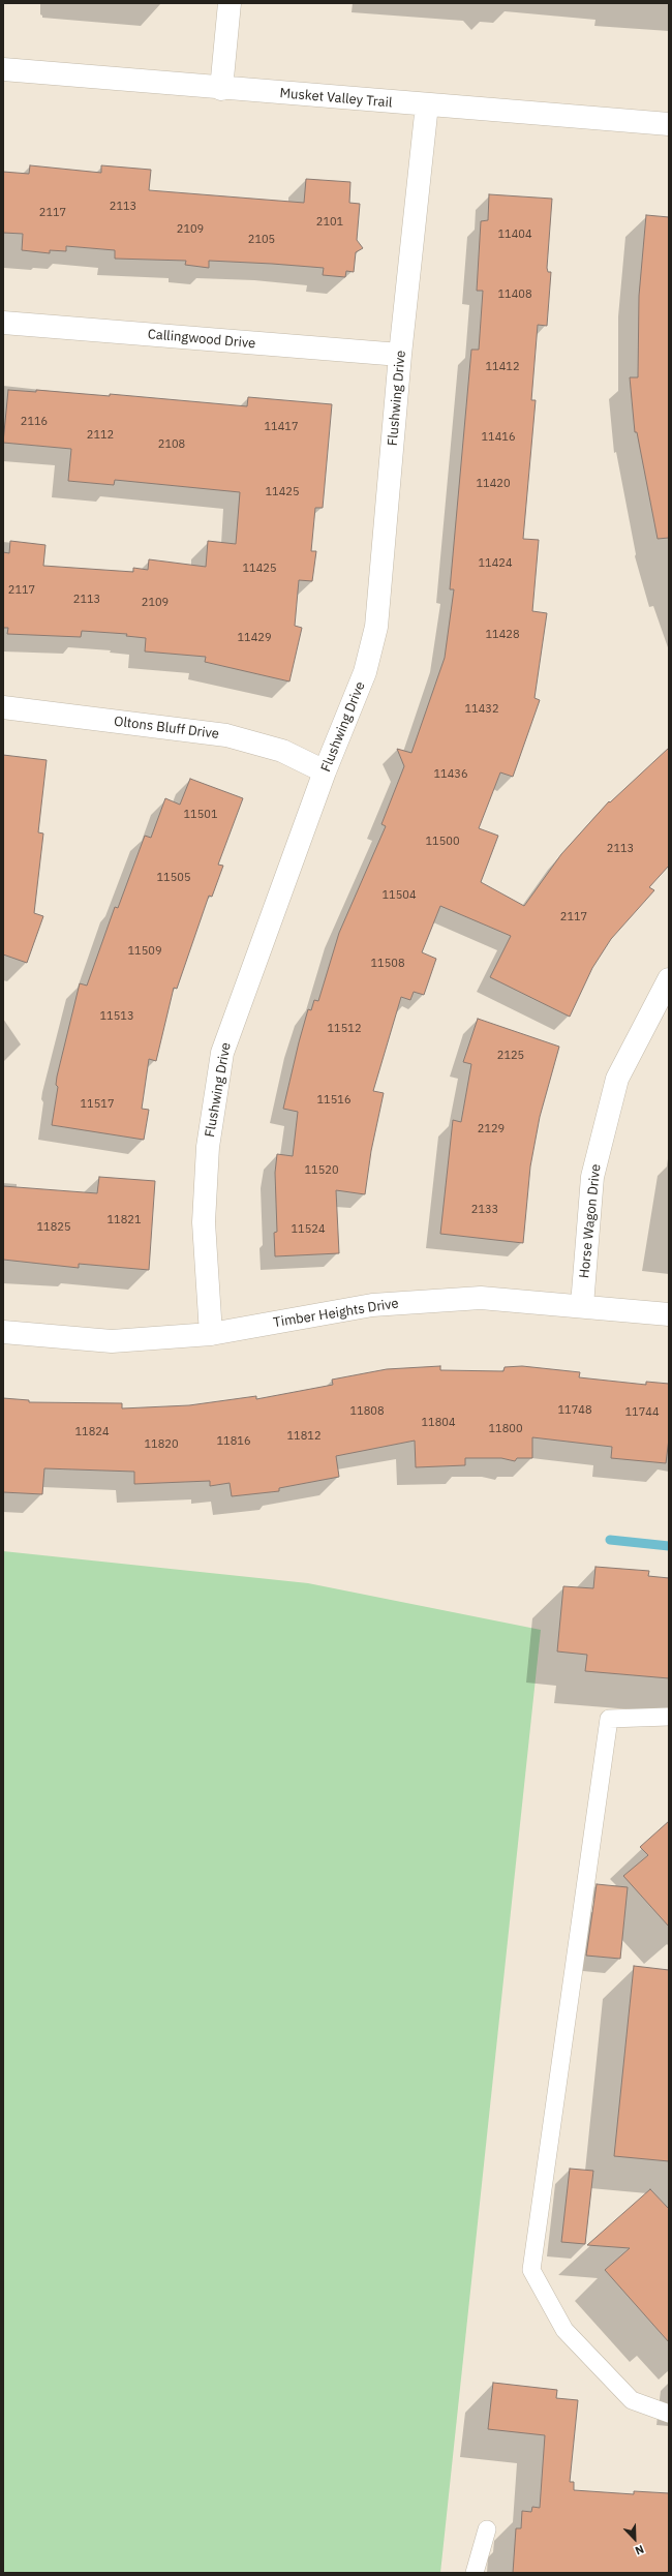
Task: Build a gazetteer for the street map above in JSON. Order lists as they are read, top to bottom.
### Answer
{
  "streets": {
    "street": [
      "Musket Valley Trail",
      "Callingwood Drive",
      "Flushwing Drive",
      "Oltons Bluff Drive",
      "Horse Wagon Drive",
      "Timber Heights Drive"
    ]
  },
  "crossings": [
    ["Musket Valley Trail", "Flushwing Drive"],
    ["Callingwood Drive", "Flushwing Drive"],
    ["Flushwing Drive", "Oltons Bluff Drive"],
    ["Flushwing Drive", "Timber Heights Drive"],
    ["Horse Wagon Drive", "Timber Heights Drive"]
  ],
  "house_numbers": [
    "2113",
    "2117",
    "2101",
    "2109",
    "11404",
    "2105",
    "11408",
    "11412",
    "2116",
    "11417",
    "2112",
    "11416",
    "2108",
    "11420",
    "11425",
    "11424",
    "11425",
    "2117",
    "2113",
    "2109",
    "11428",
    "11429",
    "11432",
    "11436",
    "11501",
    "11500",
    "2113",
    "11505",
    "11504",
    "2117",
    "11509",
    "11508",
    "11513",
    "11512",
    "2125",
    "11516",
    "11517",
    "2129",
    "11520",
    "2133",
    "11821",
    "11825",
    "11524",
    "11748",
    "11808",
    "11744",
    "11804",
    "11800",
    "11824",
    "11812",
    "11816",
    "11820"
  ],
  "north": "bottom right"
}
